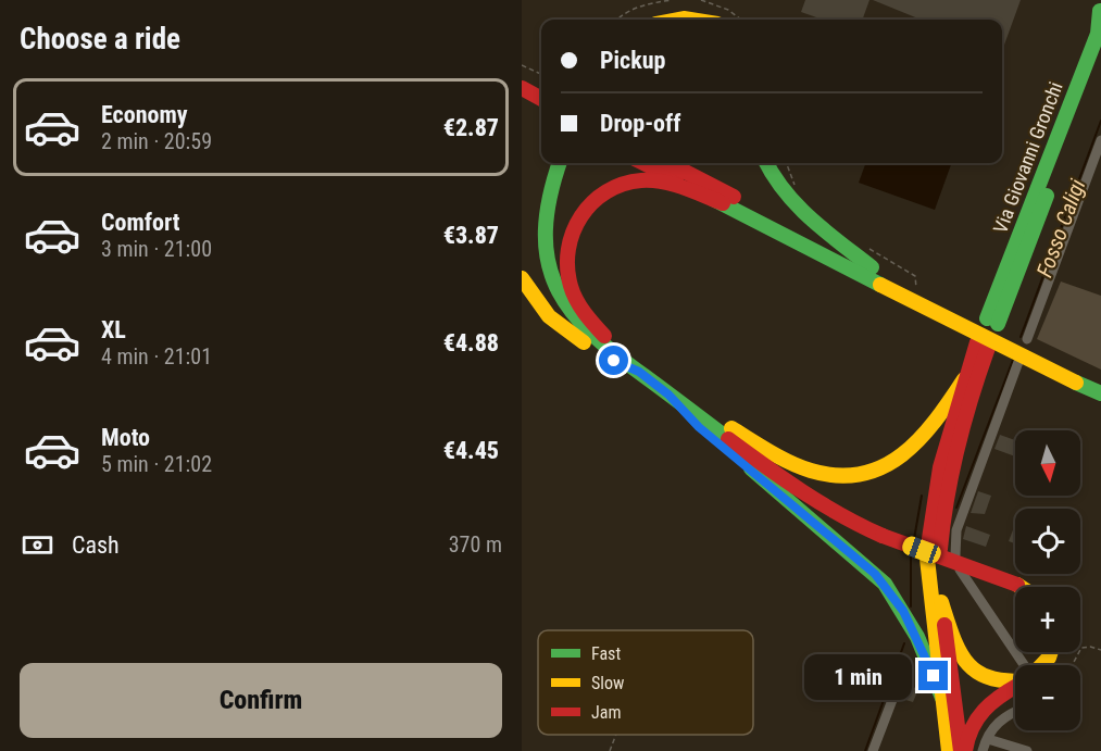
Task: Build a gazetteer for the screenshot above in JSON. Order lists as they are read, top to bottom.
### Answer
{
  "streets": {
    "main road": ["Via Giovanni Gronchi"]
  },
  "water": ["Fosso Caligi"],
  "legend": ["Fast", "Slow", "Jam"],
  "north": "bottom",
  "page": {
    "heading": "Choose a ride",
    "banner": ["Pickup", "Drop-off"],
    "list": [
      {
        "name": "Economy",
        "note": "2 min · 20:59",
        "value": "€2.87"
      },
      {
        "name": "Comfort",
        "note": "3 min · 21:00",
        "value": "€3.87"
      },
      {
        "name": "XL",
        "note": "4 min · 21:01",
        "value": "€4.88"
      },
      {
        "name": "Moto",
        "note": "5 min · 21:02",
        "value": "€4.45"
      }
    ],
    "map_buttons": ["+", "−"],
    "pay": ["Cash", "370 m"],
    "buttons": "Confirm",
    "bubble": "1 min"
  }
}
